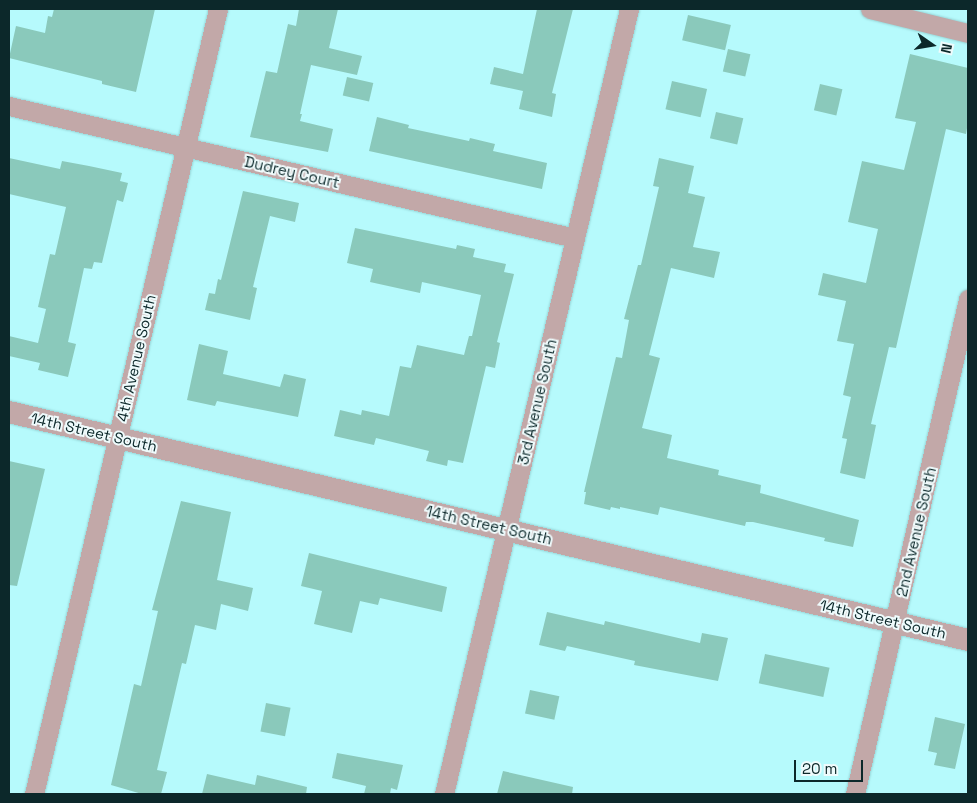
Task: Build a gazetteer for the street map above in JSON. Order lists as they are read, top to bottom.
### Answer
{
  "streets": {
    "street": [
      "Dudrey Court",
      "4th Avenue South",
      "3rd Avenue South",
      "14th Street South",
      "2nd Avenue South"
    ]
  },
  "crossings": [
    ["Dudrey Court", "4th Avenue South"],
    ["Dudrey Court", "3rd Avenue South"],
    ["4th Avenue South", "14th Street South"],
    ["3rd Avenue South", "14th Street South"],
    ["14th Street South", "2nd Avenue South"]
  ],
  "scale_bar": "20 m",
  "north": "right"
}
